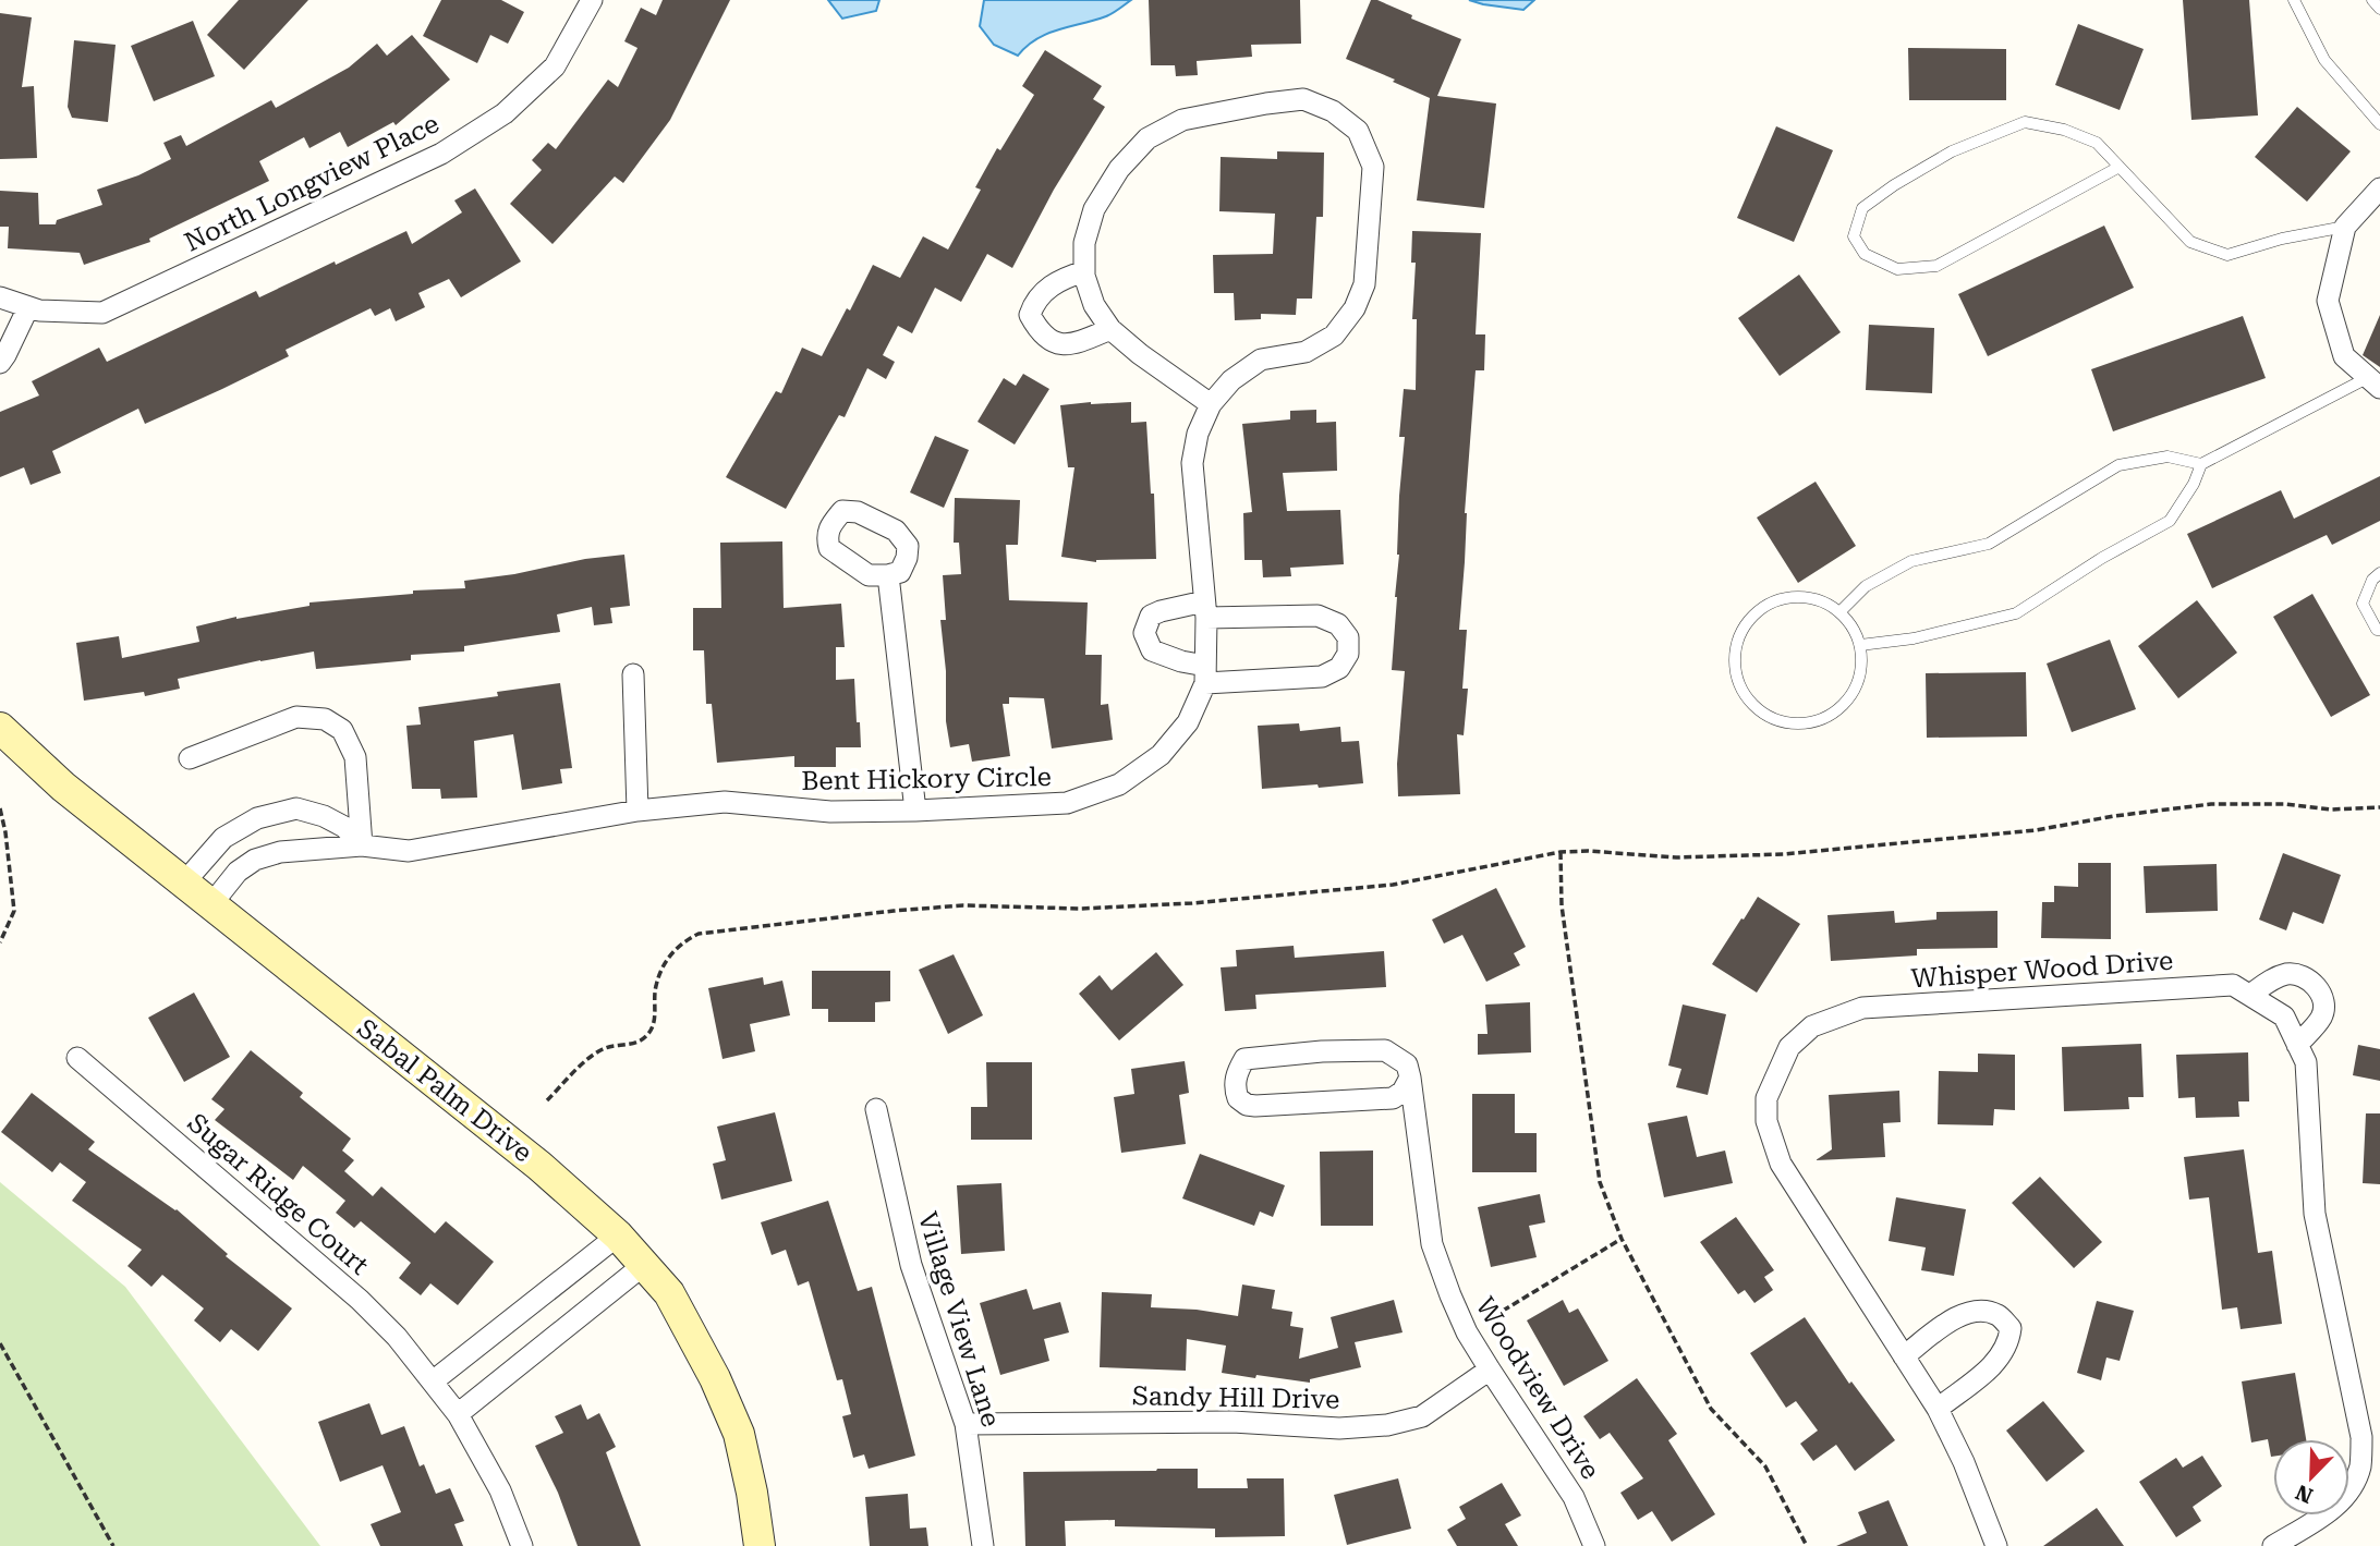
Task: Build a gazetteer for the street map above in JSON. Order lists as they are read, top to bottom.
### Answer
{
  "streets": {
    "street": [
      "North Longview Place",
      "Bent Hickory Circle",
      "Whisper Wood Drive",
      "Sabal Palm Drive",
      "Sugar Ridge Court",
      "Village View Lane",
      "Woodview Drive",
      "Sandy Hill Drive"
    ]
  },
  "crossings": [
    ["Bent Hickory Circle", "Sabal Palm Drive"],
    ["Village View Lane", "Sandy Hill Drive"],
    ["Woodview Drive", "Sandy Hill Drive"]
  ],
  "north": "bottom left"
}
